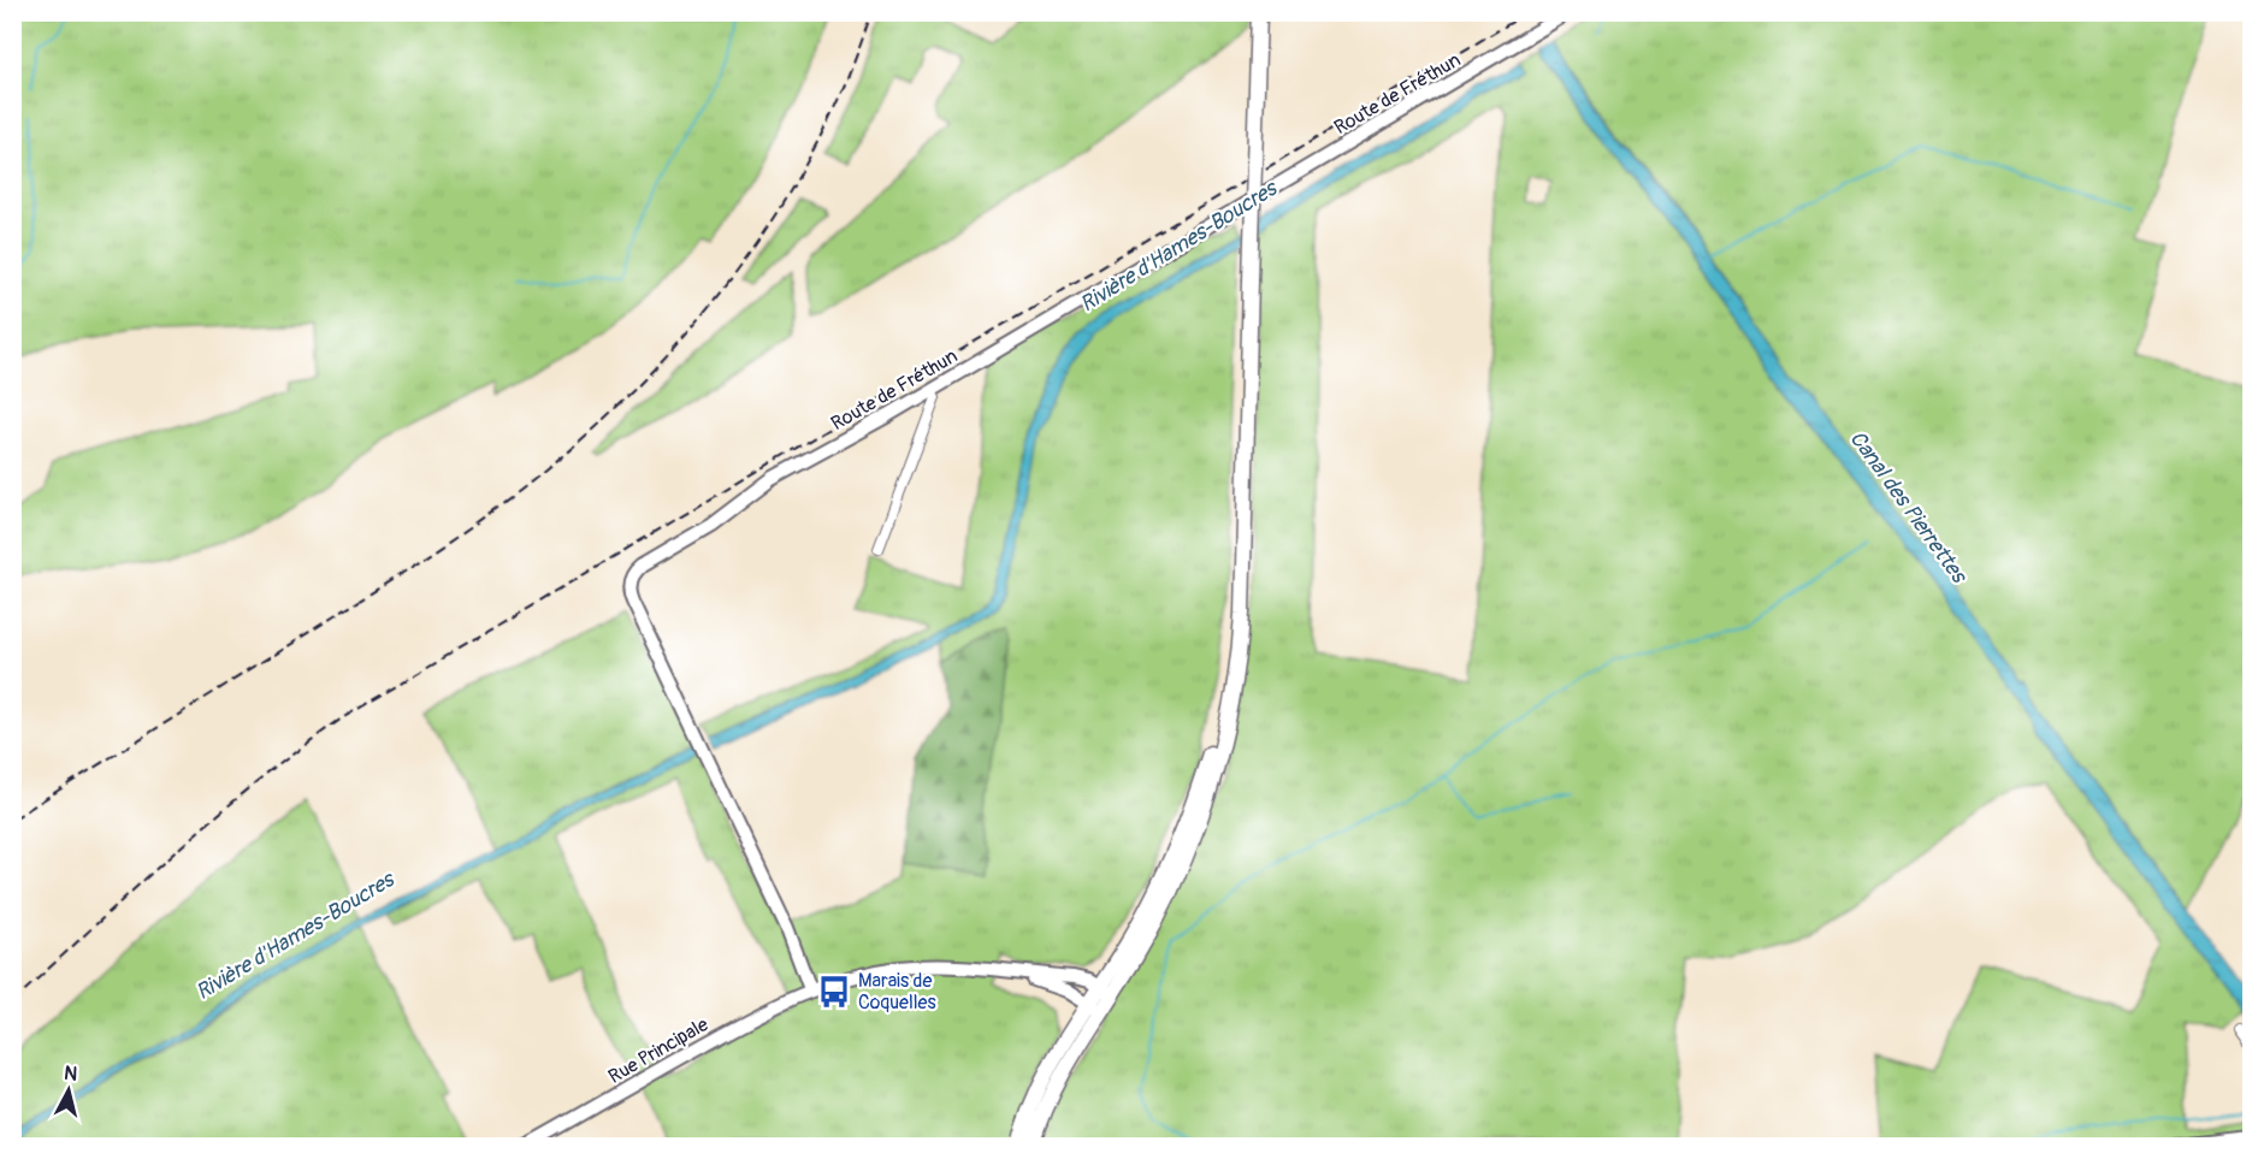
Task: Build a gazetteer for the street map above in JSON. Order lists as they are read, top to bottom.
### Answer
{
  "streets": {
    "street": ["Route de Fréthun", "Rue Principale"]
  },
  "crossings": [
    ["Route de Fréthun", "Rue Principale"]
  ],
  "water": ["Rivière d'Hames-Boucres", "Canal des Pierrettes"],
  "places": {
    "bus stop": ["Marais de Coquelles"]
  },
  "north": "top"
}
